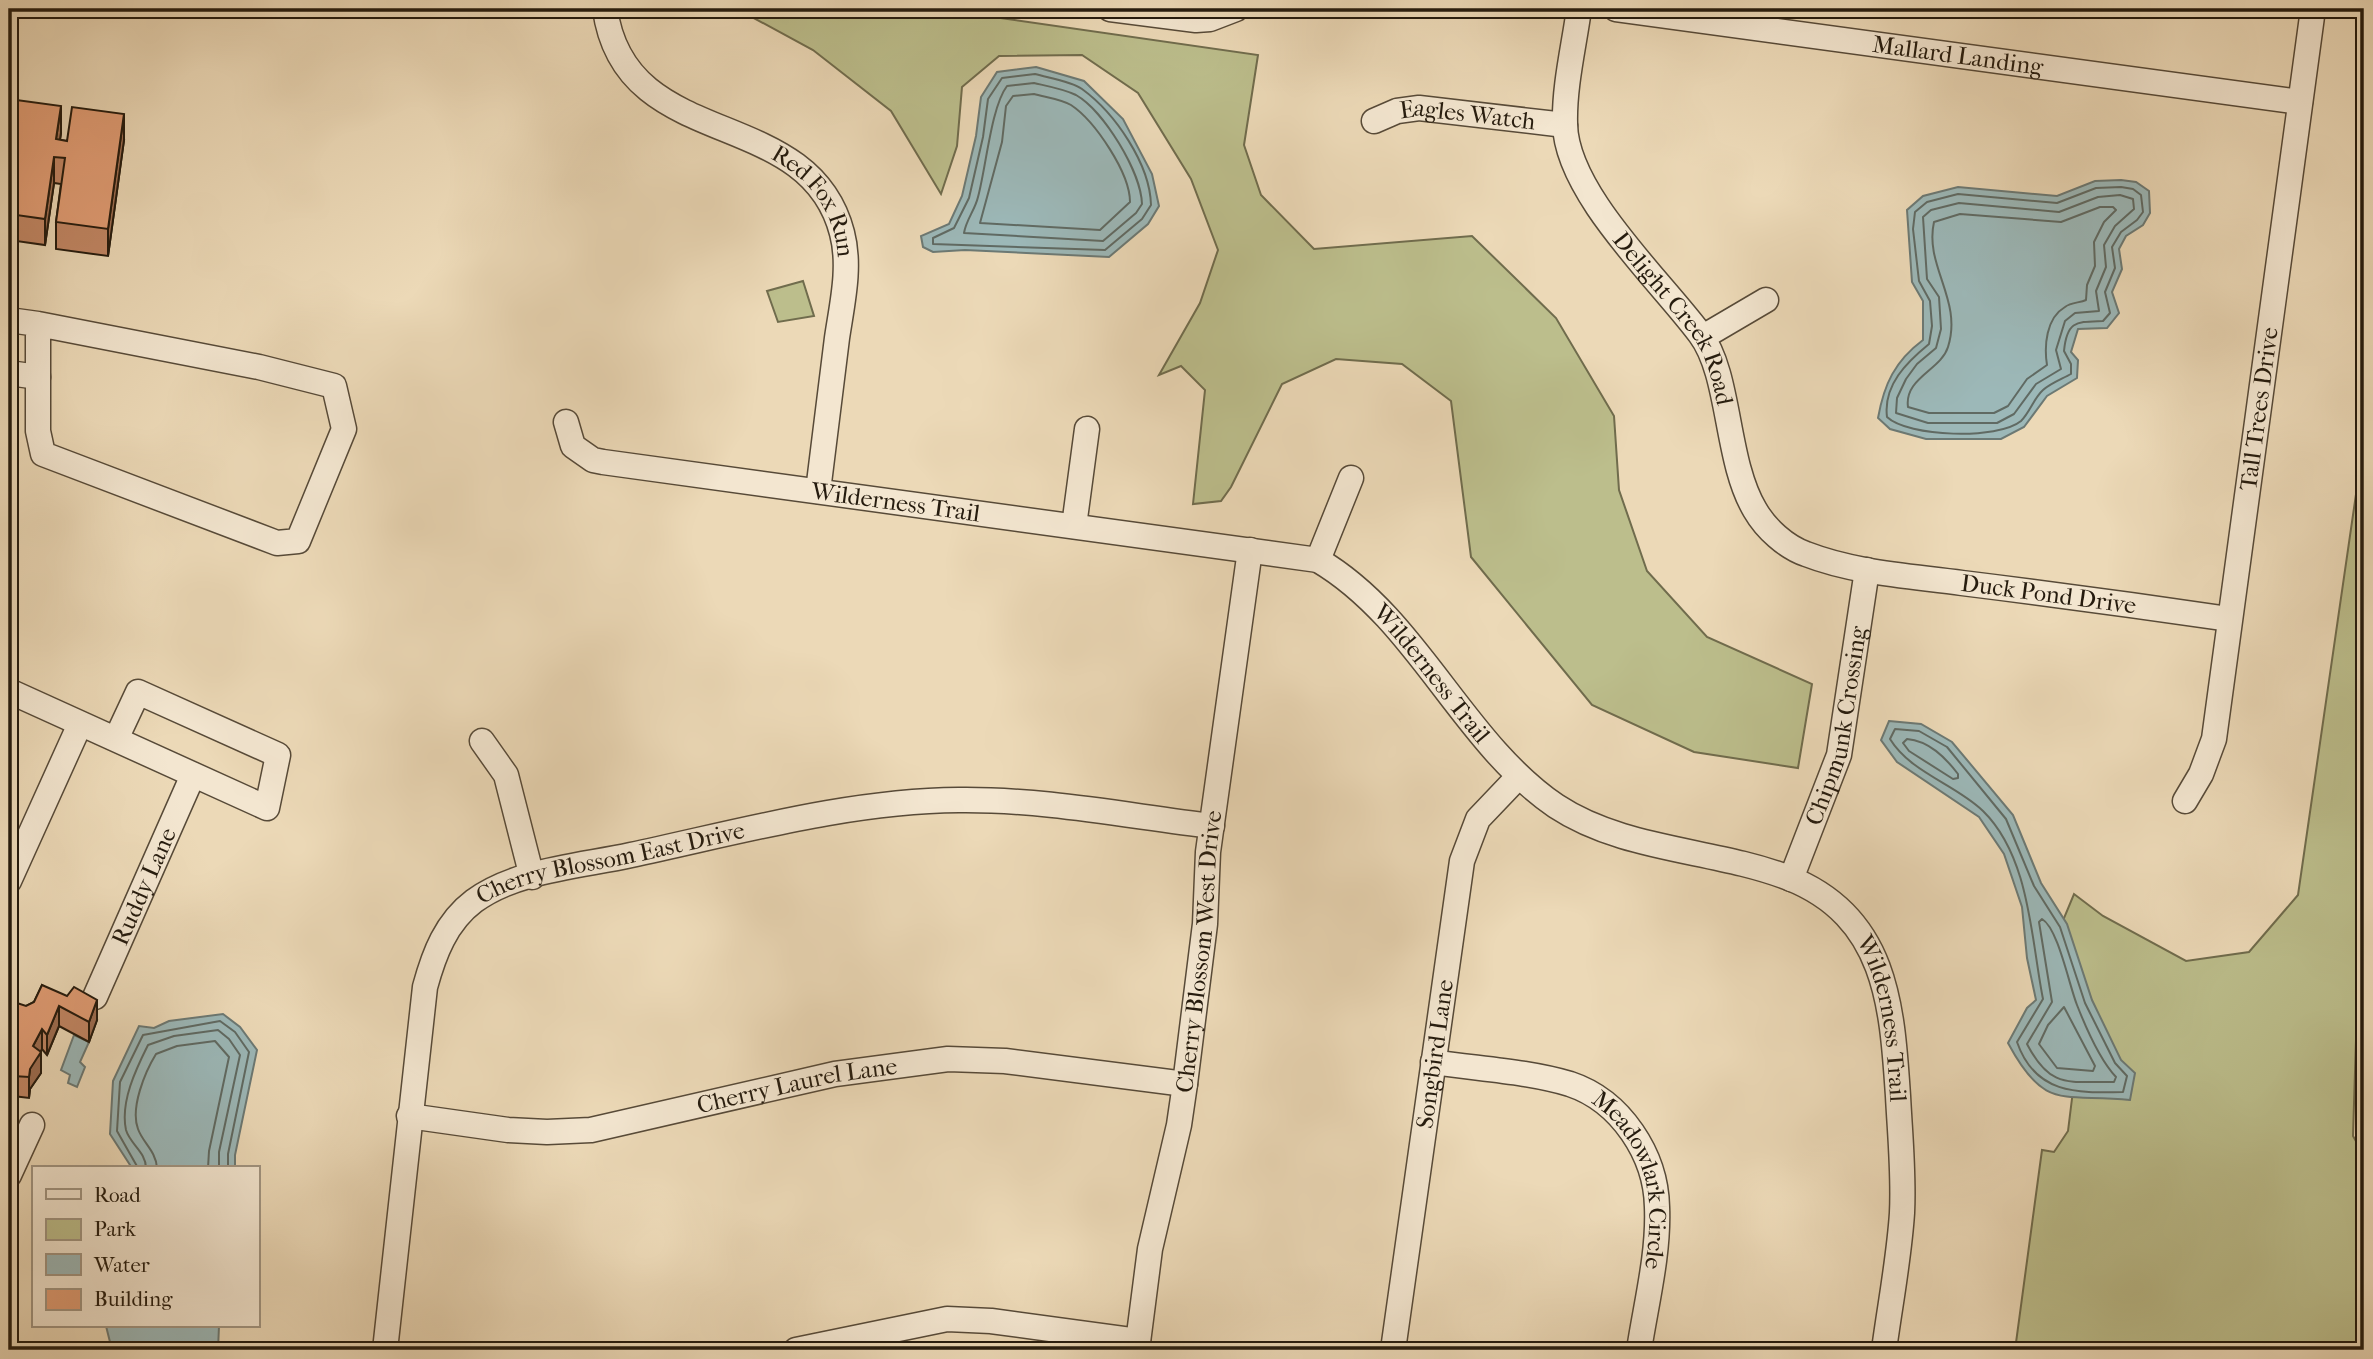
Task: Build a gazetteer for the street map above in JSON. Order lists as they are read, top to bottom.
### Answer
{
  "streets": {
    "street": [
      "Mallard Landing",
      "Eagles Watch",
      "Red Fox Run",
      "Delight Creek Road",
      "Tall Trees Drive",
      "Wilderness Trail",
      "Duck Pond Drive",
      "Chipmunk Crossing",
      "Cherry Blossom East Drive",
      "Ruddy Lane",
      "Cherry Blossom West Drive",
      "Songbird Lane",
      "Cherry Laurel Lane",
      "Meadowlark Circle"
    ]
  },
  "crossings": [
    ["Mallard Landing", "Tall Trees Drive"],
    ["Eagles Watch", "Delight Creek Road"],
    ["Red Fox Run", "Wilderness Trail"],
    ["Delight Creek Road", "Duck Pond Drive"],
    ["Delight Creek Road", "Chipmunk Crossing"],
    ["Tall Trees Drive", "Duck Pond Drive"],
    ["Wilderness Trail", "Chipmunk Crossing"],
    ["Wilderness Trail", "Cherry Blossom West Drive"],
    ["Wilderness Trail", "Songbird Lane"],
    ["Duck Pond Drive", "Chipmunk Crossing"],
    ["Cherry Blossom East Drive", "Cherry Blossom West Drive"],
    ["Cherry Blossom East Drive", "Cherry Laurel Lane"],
    ["Cherry Blossom West Drive", "Cherry Laurel Lane"],
    ["Songbird Lane", "Meadowlark Circle"]
  ],
  "legend": [
    "Road",
    "Park",
    "Water",
    "Building"
  ]
}
